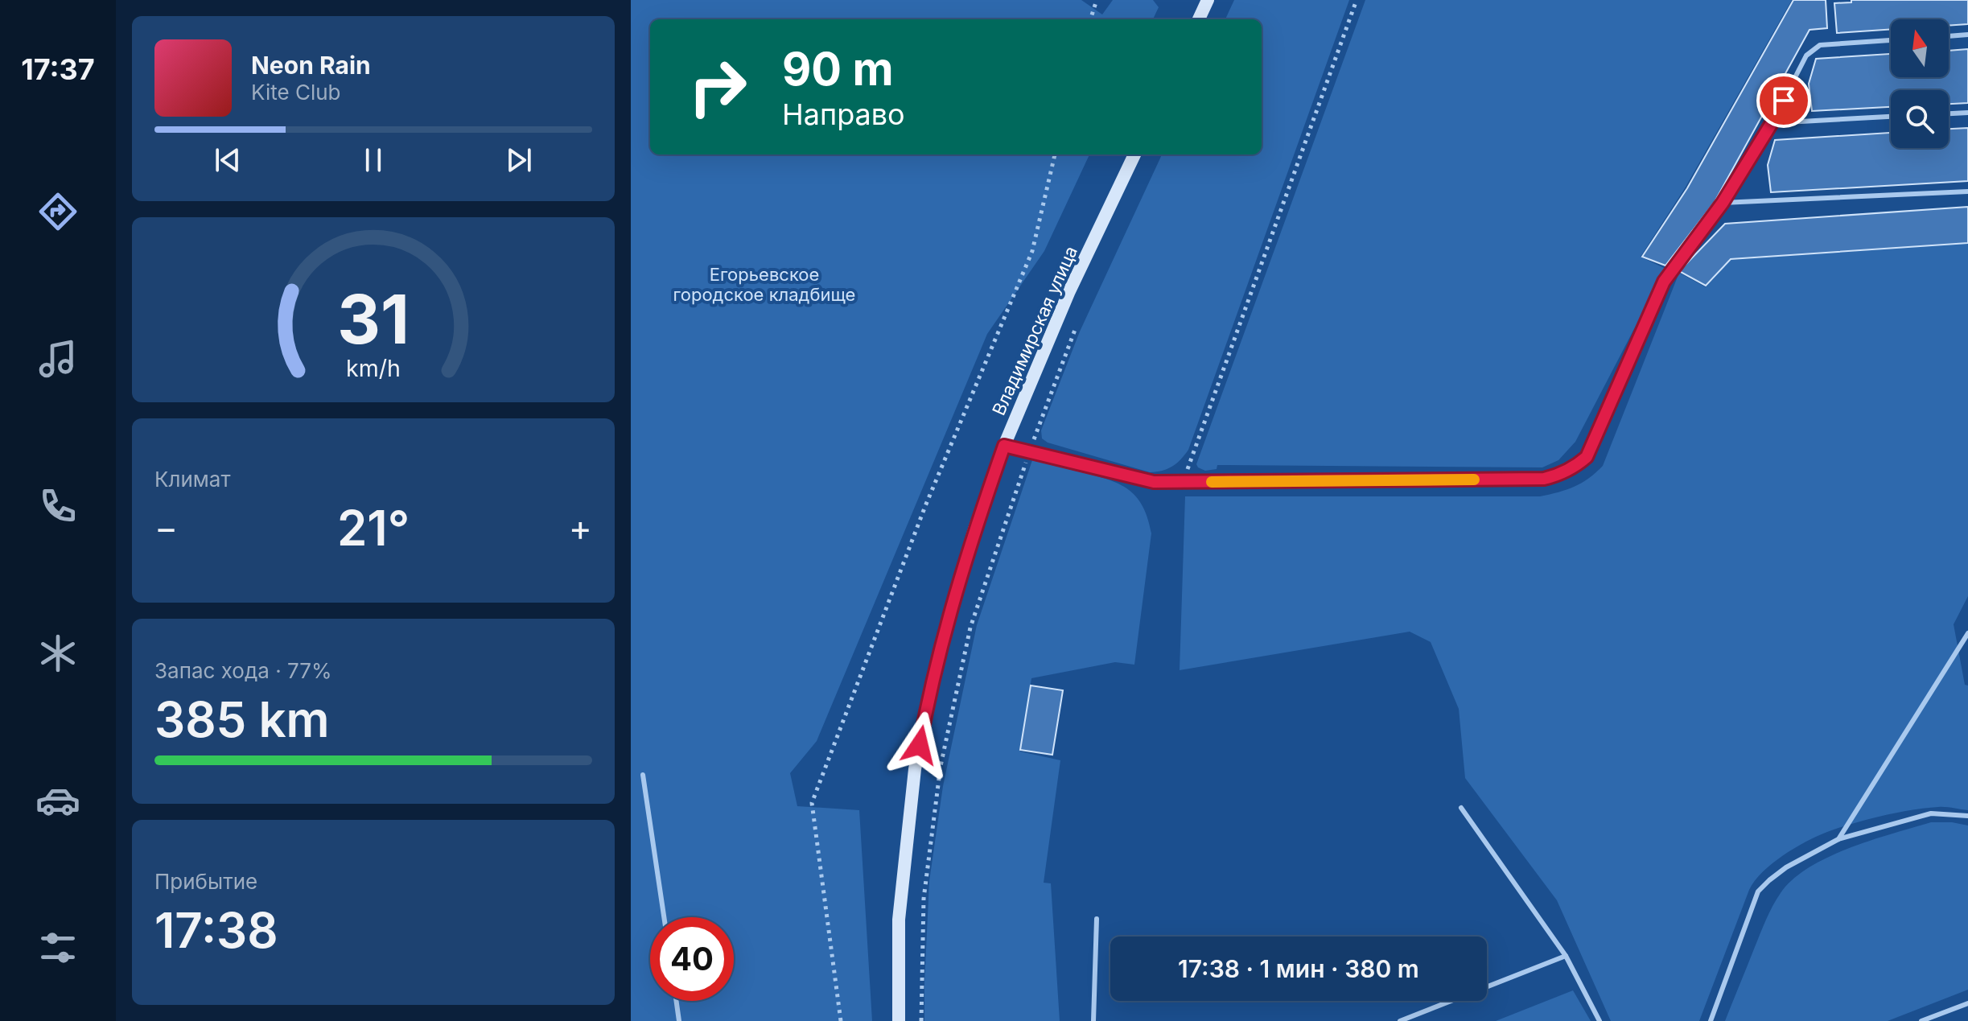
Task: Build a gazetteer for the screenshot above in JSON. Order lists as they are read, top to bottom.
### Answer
{
  "streets": {
    "street": ["Владимирская улица"]
  },
  "parks": ["Егорьевское городское кладбище"],
  "north": "top",
  "page": {
    "tabs": "17:37",
    "turn": ["90 m", "Направо"],
    "song": ["Neon Rain", "Kite Club"],
    "tile": [
      "Климат",
      ["Запас хода · 77%", "385 km"],
      ["Прибытие", "17:38"]
    ],
    "heat": ["−", "21°", "+"],
    "limit": "40",
    "trip": "17:38 · 1 мин · 380 m",
    "gauge": ["31", "km/h"]
  }
}
